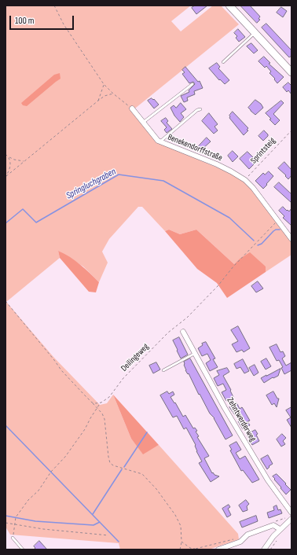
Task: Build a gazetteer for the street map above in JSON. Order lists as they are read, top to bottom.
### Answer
{
  "streets": {
    "street": ["Benekendorffstraße", "Zehntwerderweg"],
    "path": ["Sprintsteig", "Deilingeweg"]
  },
  "crossings": [
    ["Benekendorffstraße", "Sprintsteig"],
    ["Benekendorffstraße", "Deilingeweg"]
  ],
  "water": ["Springluchgraben"],
  "scale_bar": "100 m"
}
